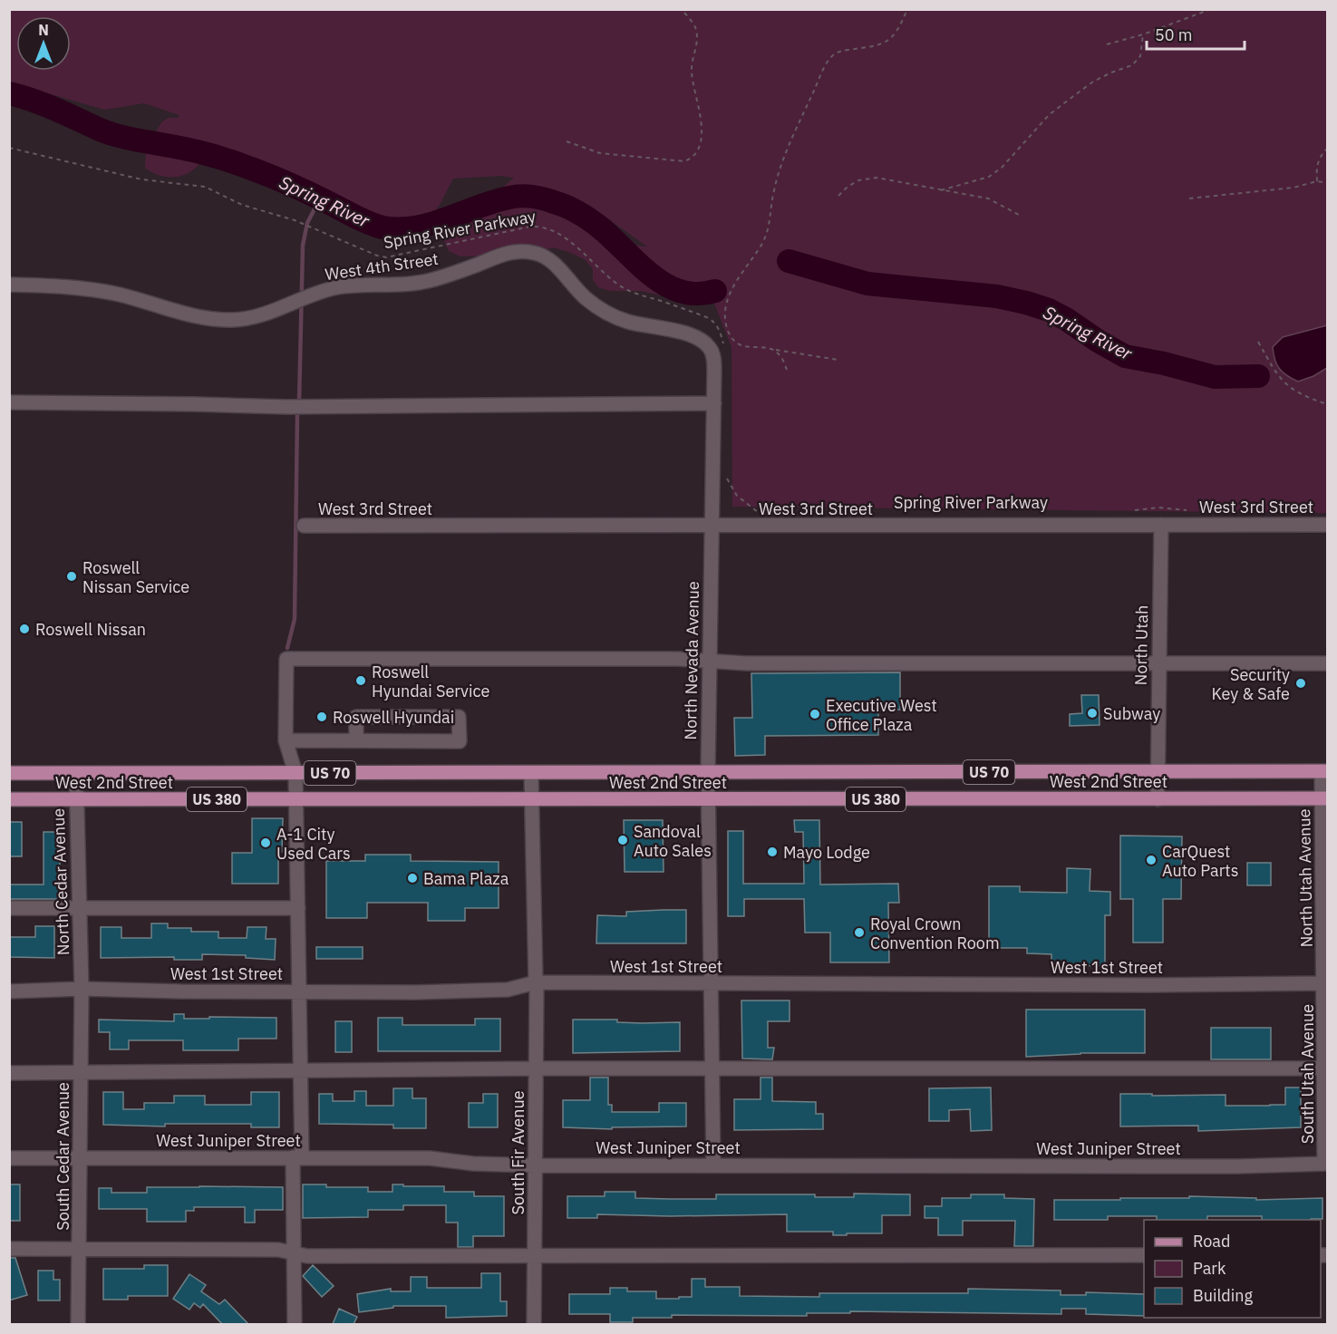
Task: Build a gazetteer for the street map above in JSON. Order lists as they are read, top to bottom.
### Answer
{
  "streets": {
    "main road": ["US 70", "West 2nd Street", "US 380"],
    "street": [
      "West 4th Street",
      "West 3rd Street",
      "North Utah",
      "North Nevada Avenue",
      "North Utah Avenue",
      "North Cedar Avenue",
      "West 1st Street",
      "South Utah Avenue",
      "West Juniper Street",
      "South Fir Avenue",
      "South Cedar Avenue"
    ],
    "path": ["Spring River Parkway"]
  },
  "crossings": [
    ["West 4th Street", "North Nevada Avenue"],
    ["West 3rd Street", "North Utah"],
    ["West 3rd Street", "North Nevada Avenue"],
    ["North Utah", "West 2nd Street"],
    ["North Nevada Avenue", "West 2nd Street"],
    ["North Nevada Avenue", "West 1st Street"],
    ["North Nevada Avenue", "West Juniper Street"],
    ["West 2nd Street", "North Utah Avenue"],
    ["West 2nd Street", "North Cedar Avenue"],
    ["West 2nd Street", "South Fir Avenue"],
    ["North Utah Avenue", "West 1st Street"],
    ["North Utah Avenue", "South Utah Avenue"],
    ["North Cedar Avenue", "West 1st Street"],
    ["North Cedar Avenue", "South Cedar Avenue"],
    ["West 1st Street", "South Utah Avenue"],
    ["West 1st Street", "South Fir Avenue"],
    ["West 1st Street", "South Cedar Avenue"],
    ["South Utah Avenue", "West Juniper Street"],
    ["West Juniper Street", "South Fir Avenue"],
    ["West Juniper Street", "South Cedar Avenue"]
  ],
  "water": ["Spring River"],
  "places": [
    "Roswell Nissan Service",
    "Roswell Nissan",
    "Roswell Hyundai Service",
    "Security Key & Safe",
    "Subway",
    "Executive West Office Plaza",
    "Roswell Hyundai",
    "Sandoval Auto Sales",
    "A-1 City Used Cars",
    "Mayo Lodge",
    "CarQuest Auto Parts",
    "Bama Plaza",
    "Royal Crown Convention Room"
  ],
  "legend": ["Road", "Park", "Building"],
  "scale_bar": "50 m",
  "north": "top"
}
